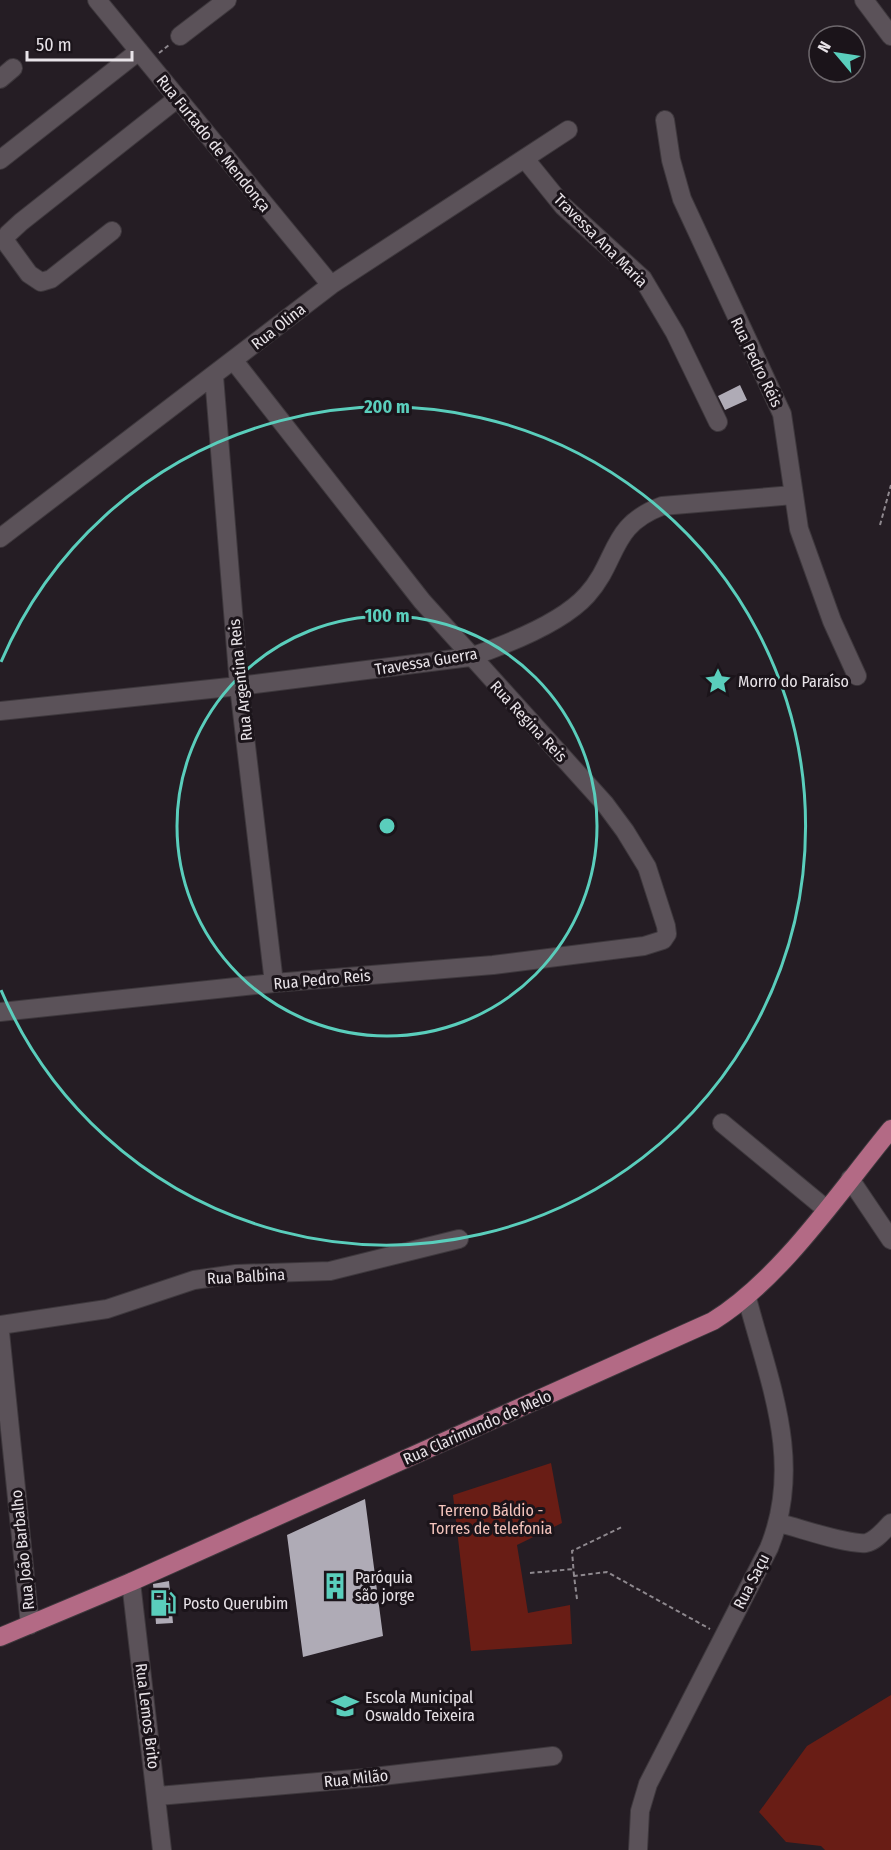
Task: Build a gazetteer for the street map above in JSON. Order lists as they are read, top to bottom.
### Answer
{
  "streets": {
    "main road": ["Rua Clarimundo de Melo"],
    "street": [
      "Rua Furtado de Mendonça",
      "Travessa Ana Maria",
      "Rua Olina",
      "Rua Pedro Réis",
      "Travessa Guerra",
      "Rua Argentina Reis",
      "Rua Regina Reis",
      "Rua Pedro Reis",
      "Rua Balbina",
      "Rua João Barbalho",
      "Rua Saçu",
      "Rua Lemos Brito",
      "Rua Milão"
    ]
  },
  "crossings": [
    ["Rua Furtado de Mendonça", "Rua Olina"],
    ["Travessa Ana Maria", "Rua Olina"],
    ["Rua Olina", "Rua Argentina Reis"],
    ["Rua Olina", "Rua Regina Reis"],
    ["Rua Pedro Réis", "Travessa Guerra"],
    ["Travessa Guerra", "Rua Argentina Reis"],
    ["Travessa Guerra", "Rua Regina Reis"],
    ["Rua Argentina Reis", "Rua Pedro Reis"],
    ["Rua Regina Reis", "Rua Pedro Reis"],
    ["Rua Clarimundo de Melo", "Rua João Barbalho"],
    ["Rua Clarimundo de Melo", "Rua Saçu"],
    ["Rua Clarimundo de Melo", "Rua Lemos Brito"],
    ["Rua Lemos Brito", "Rua Milão"]
  ],
  "parks": ["Terreno Báldio - Torres de telefonia"],
  "places": {
    "place": ["Morro do Paraíso"],
    "building": ["Paróquia são jorge"],
    "fuel station": ["Posto Querubim"],
    "school or university": ["Escola Municipal Oswaldo Teixeira"]
  },
  "scale_bar": "50 m",
  "north": "top left",
  "rings": ["200 m", "100 m"]
}
